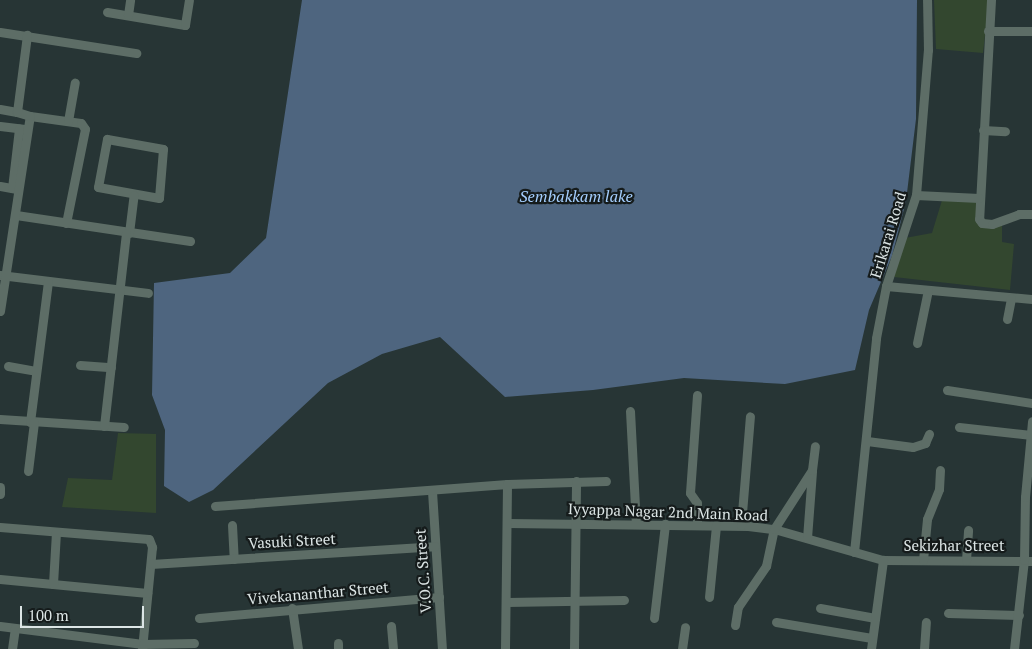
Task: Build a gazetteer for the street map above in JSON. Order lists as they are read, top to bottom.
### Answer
{
  "streets": {
    "street": [
      "Erikarai Road",
      "Iyyappa Nagar 2nd Main Road",
      "Vasuki Street",
      "Sekizhar Street",
      "V.O.C. Street",
      "Vivekananthar Street"
    ]
  },
  "crossings": [
    ["Erikarai Road", "Iyyappa Nagar 2nd Main Road"],
    ["Iyyappa Nagar 2nd Main Road", "Sekizhar Street"],
    ["Vasuki Street", "V.O.C. Street"],
    ["V.O.C. Street", "Vivekananthar Street"]
  ],
  "water": ["Sembakkam lake"],
  "scale_bar": "100 m"
}
